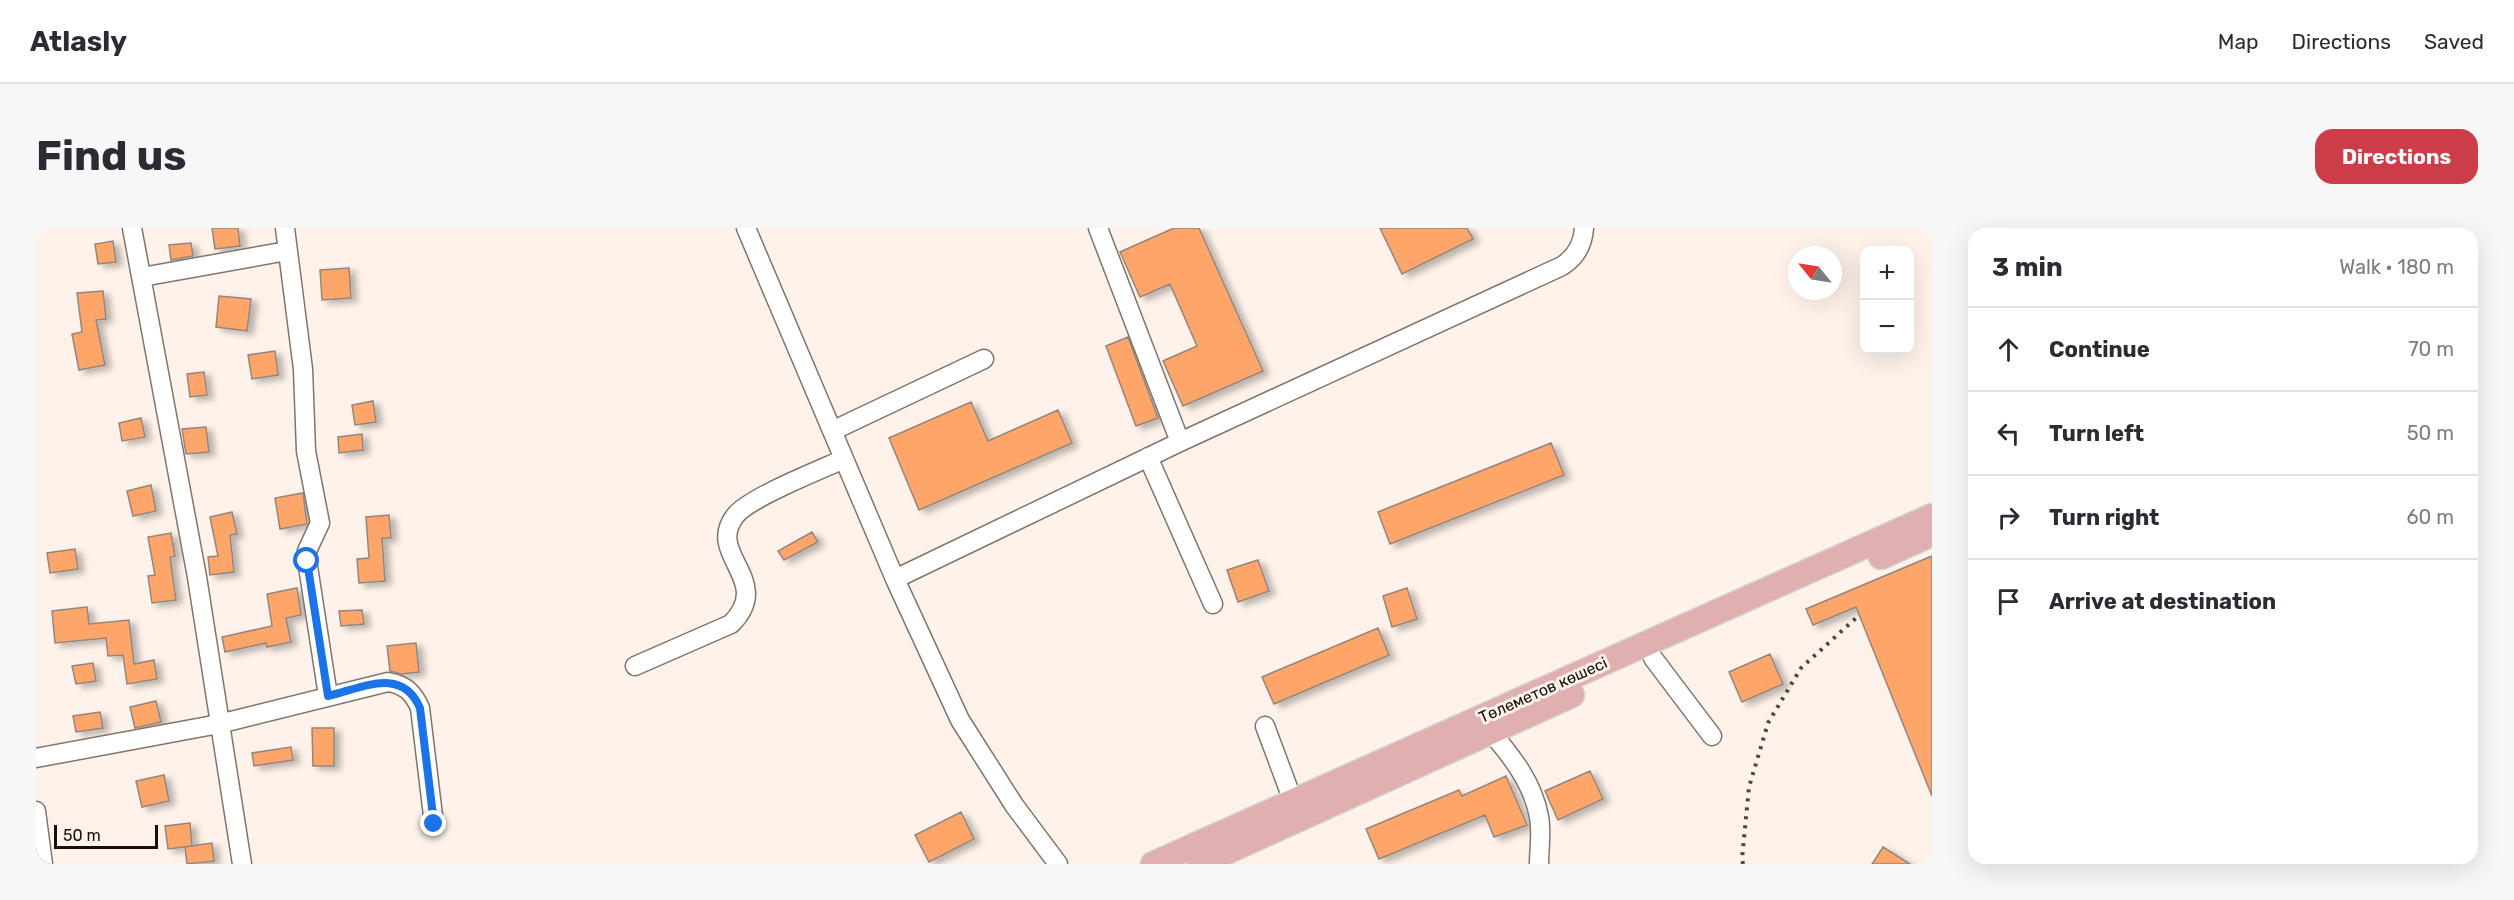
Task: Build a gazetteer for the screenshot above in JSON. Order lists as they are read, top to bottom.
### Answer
{
  "streets": {
    "main road": ["Төлеметов көшесі"]
  },
  "scale_bar": "50 m",
  "north": "top left",
  "page": {
    "header": "Atlasly",
    "nav": ["Map", "Directions", "Saved"],
    "buttons": "Directions",
    "title": "Find us",
    "heading": ["3 min", "Walk · 180 m"],
    "map_buttons": ["+", "−"],
    "list": [
      ["Continue", "70 m"],
      ["Turn left", "50 m"],
      ["Turn right", "60 m"],
      "Arrive at destination"
    ],
    "scale": "50 m"
  }
}
